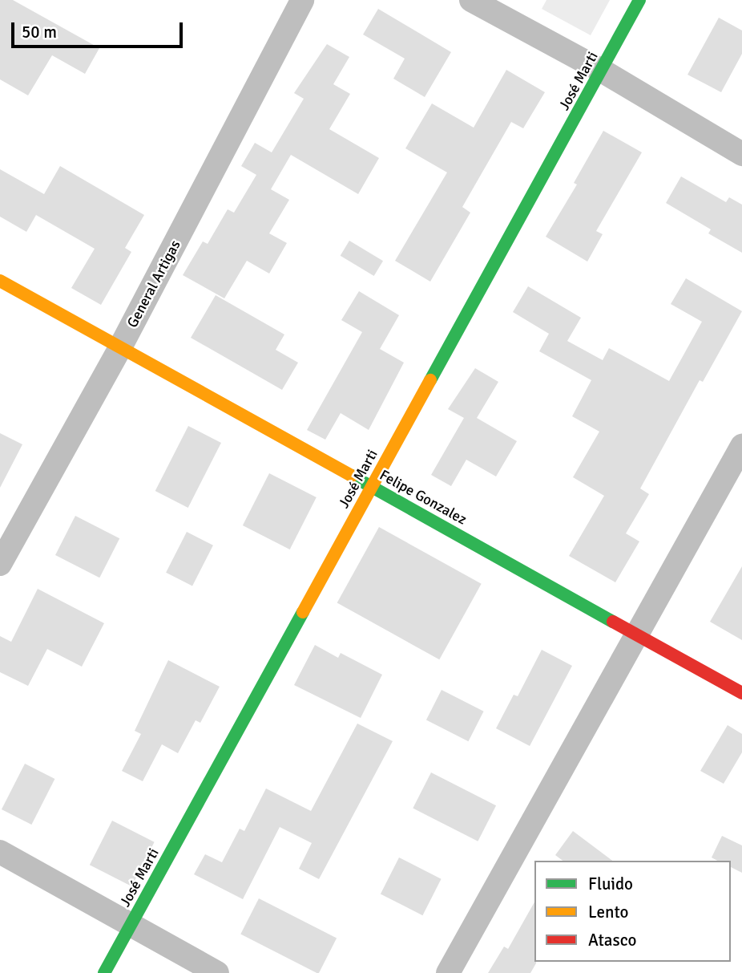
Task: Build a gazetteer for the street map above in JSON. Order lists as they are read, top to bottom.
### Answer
{
  "streets": {
    "street": ["José Marti", "General Artigas", "Felipe Gonzalez"]
  },
  "crossings": [
    ["José Marti", "Felipe Gonzalez"],
    ["General Artigas", "Felipe Gonzalez"]
  ],
  "legend": ["Fluido", "Lento", "Atasco"],
  "scale_bar": "50 m"
}
